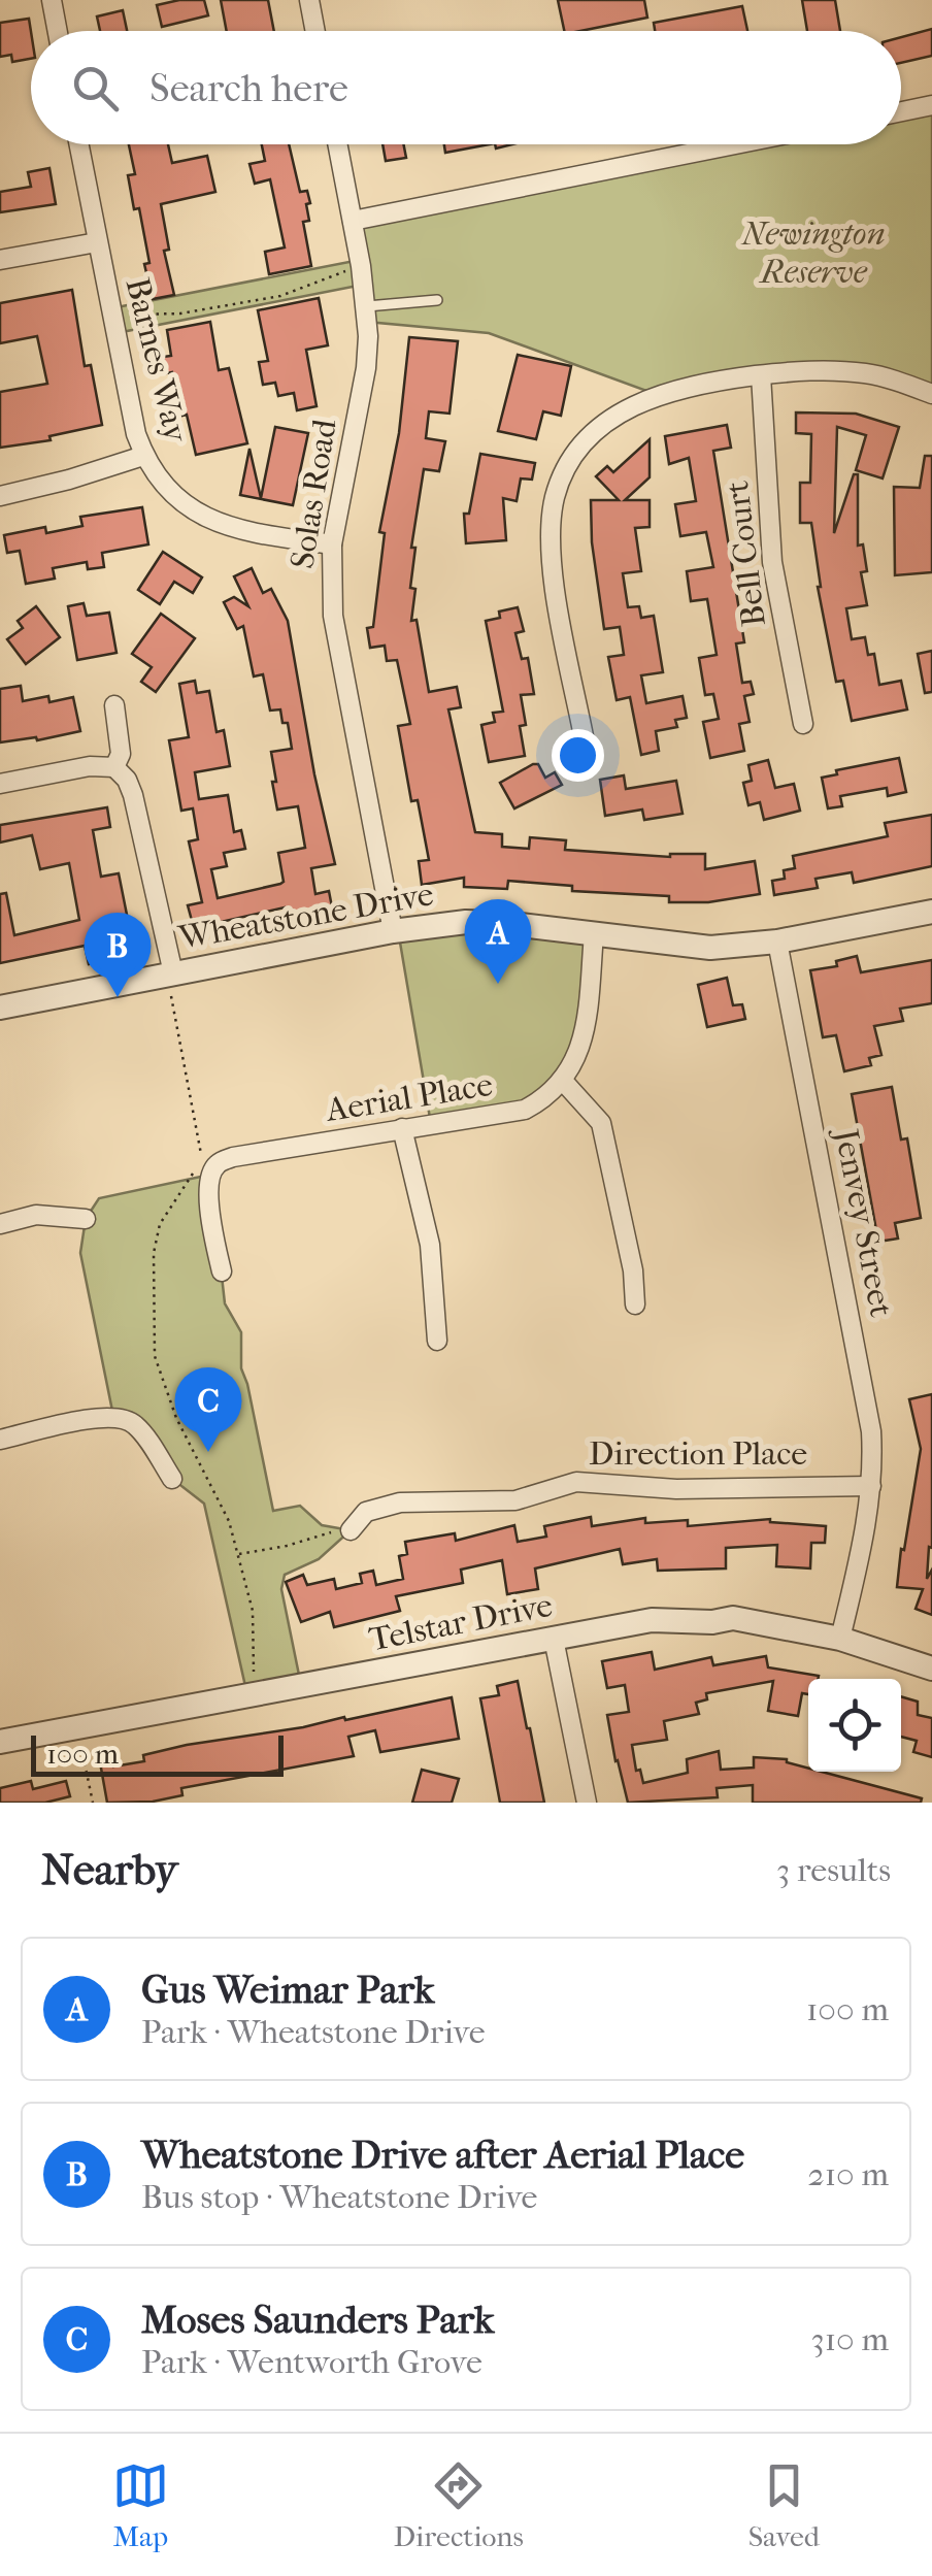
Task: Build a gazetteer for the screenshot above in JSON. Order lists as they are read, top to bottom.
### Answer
{
  "streets": {
    "street": [
      "Barnes Way",
      "Solas Road",
      "Bell Court",
      "Wheatstone Drive",
      "Aerial Place",
      "Jenvey Street",
      "Direction Place",
      "Telstar Drive"
    ]
  },
  "crossings": [
    ["Barnes Way", "Solas Road"],
    ["Solas Road", "Wheatstone Drive"],
    ["Wheatstone Drive", "Aerial Place"],
    ["Wheatstone Drive", "Jenvey Street"],
    ["Jenvey Street", "Direction Place"],
    ["Jenvey Street", "Telstar Drive"]
  ],
  "parks": ["Newington Reserve"],
  "scale_bar": "100 m",
  "page": {
    "search": "Search here",
    "pins": ["A", "B", "C"],
    "scale": "100 m",
    "heading": ["Nearby", "3 results"],
    "list": [
      {
        "mark": "A",
        "name": "Gus Weimar Park",
        "note": "Park · Wheatstone Drive",
        "value": "100 m"
      },
      {
        "mark": "B",
        "name": "Wheatstone Drive after Aerial Place",
        "note": "Bus stop · Wheatstone Drive",
        "value": "210 m"
      },
      {
        "mark": "C",
        "name": "Moses Saunders Park",
        "note": "Park · Wentworth Grove",
        "value": "310 m"
      }
    ],
    "nav": ["Map", "Directions", "Saved"]
  }
}
